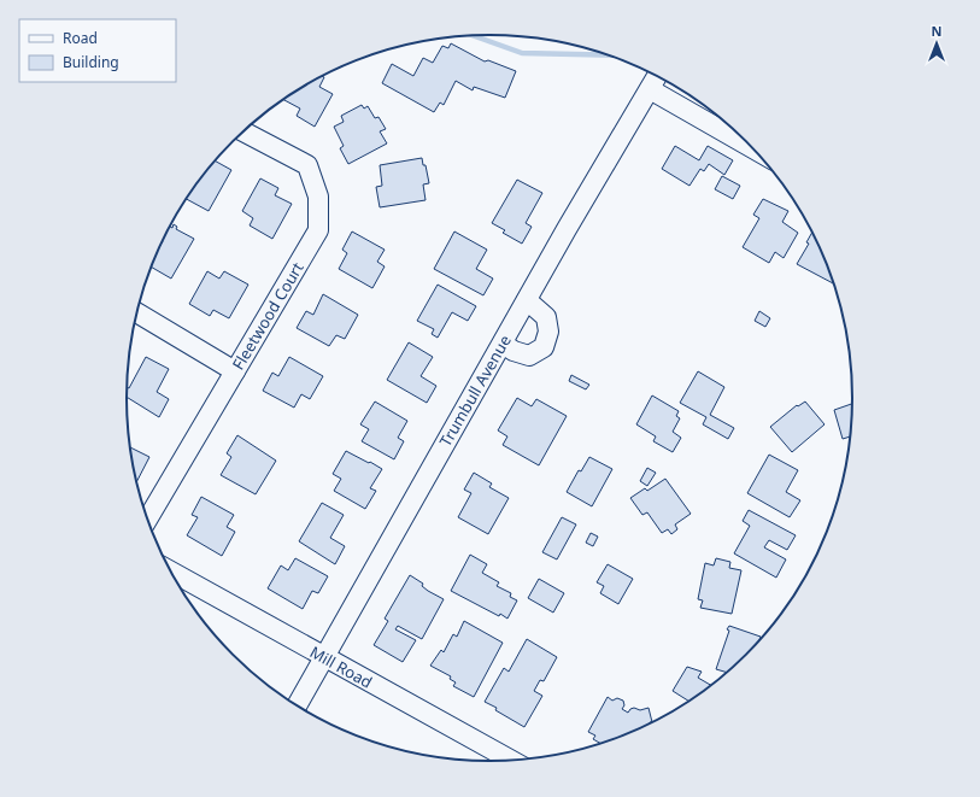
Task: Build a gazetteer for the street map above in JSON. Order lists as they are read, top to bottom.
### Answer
{
  "streets": {
    "street": ["Fleetwood Court", "Trumbull Avenue", "Mill Road"]
  },
  "crossings": [
    ["Trumbull Avenue", "Mill Road"]
  ],
  "legend": ["Road", "Building"],
  "north": "top"
}
